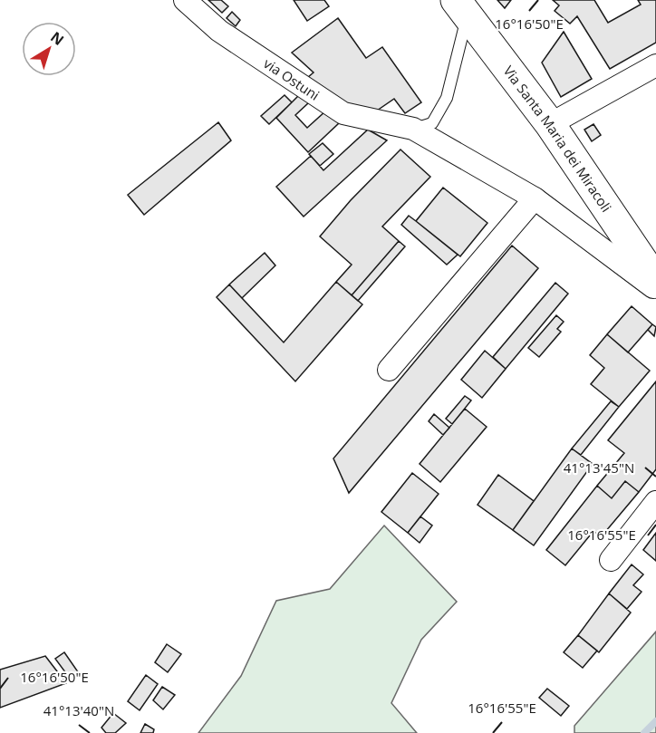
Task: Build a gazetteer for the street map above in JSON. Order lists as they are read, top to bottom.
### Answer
{
  "streets": {
    "street": ["via Ostuni", "Via Santa Maria dei Miracoli"]
  },
  "north": "top right",
  "coordinates": [
    "16°16'50\"E",
    "41°13'45\"N",
    "16°16'55\"E",
    "41°13'40\"N"
  ]
}
